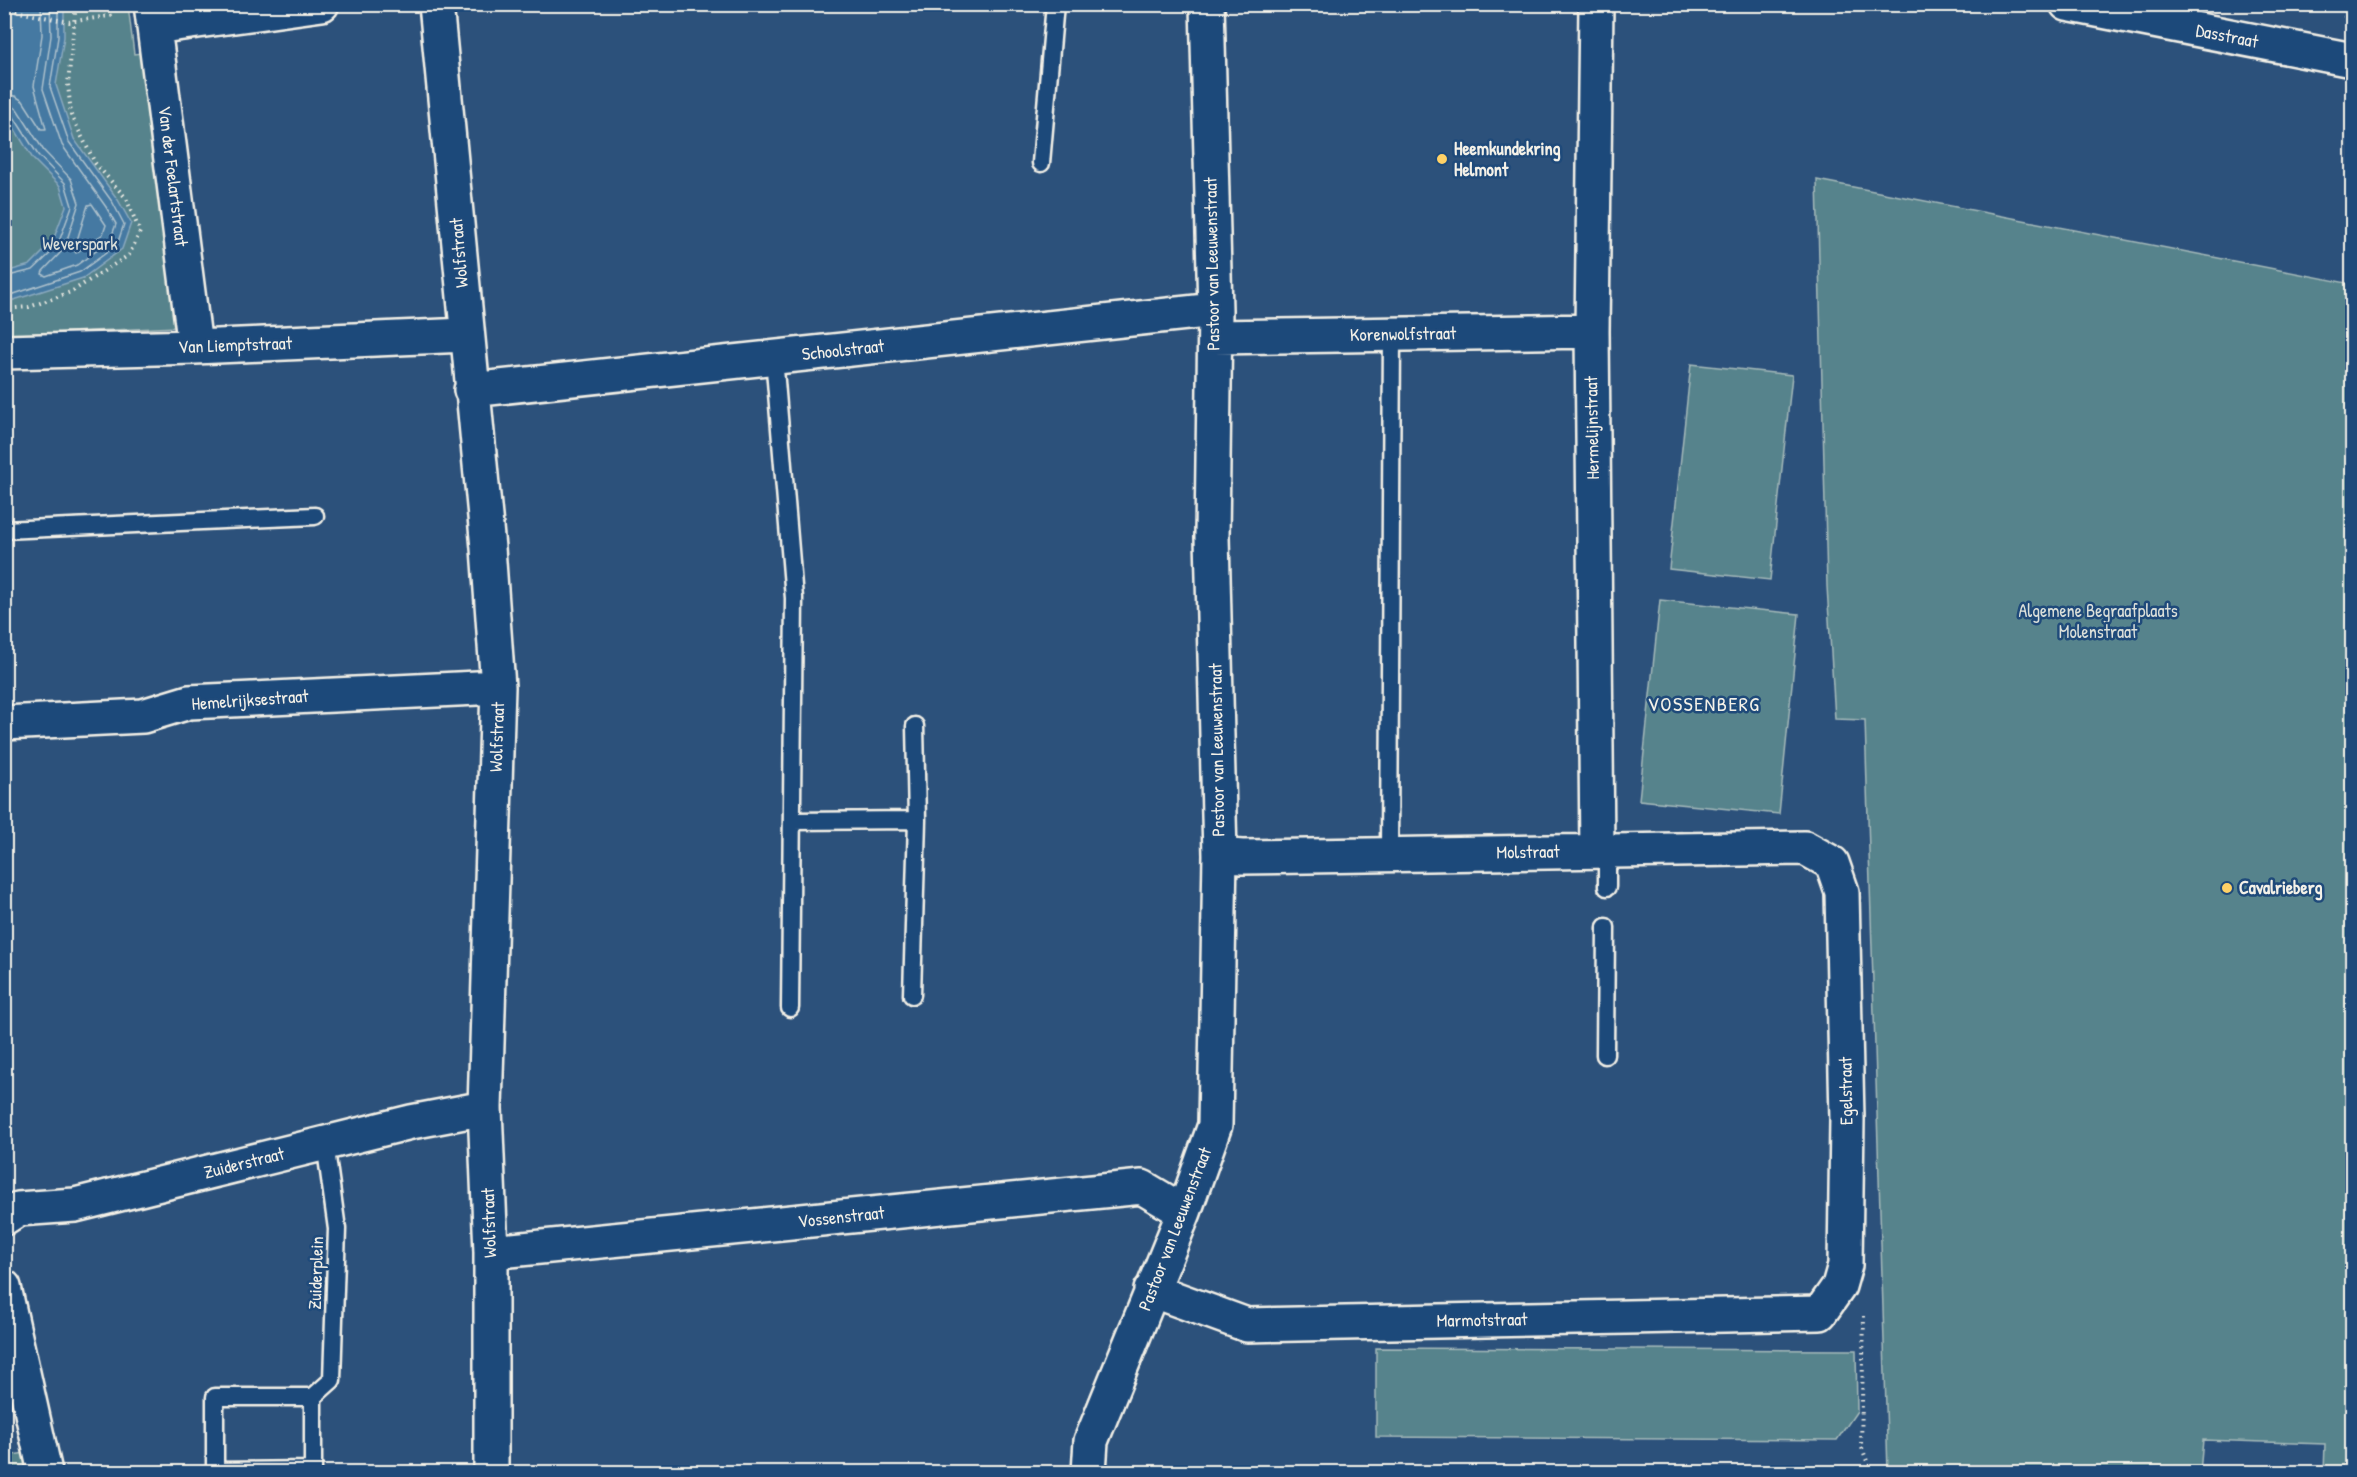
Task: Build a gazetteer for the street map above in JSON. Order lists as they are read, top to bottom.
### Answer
{
  "streets": {
    "street": [
      "Dasstraat",
      "Van der Foelartstraat",
      "Wolfstraat",
      "Pastoor van Leeuwenstraat",
      "Korenwolfstraat",
      "Van Liemptstraat",
      "Schoolstraat",
      "Hermelijnstraat",
      "Hemelrijksestraat",
      "Molstraat",
      "Egelstraat",
      "Zuiderstraat",
      "Vossenstraat",
      "Marmotstraat"
    ],
    "lane": ["Zuiderplein"]
  },
  "crossings": [
    ["Van der Foelartstraat", "Van Liemptstraat"],
    ["Wolfstraat", "Van Liemptstraat"],
    ["Wolfstraat", "Schoolstraat"],
    ["Wolfstraat", "Hemelrijksestraat"],
    ["Wolfstraat", "Zuiderstraat"],
    ["Wolfstraat", "Vossenstraat"],
    ["Pastoor van Leeuwenstraat", "Korenwolfstraat"],
    ["Pastoor van Leeuwenstraat", "Schoolstraat"],
    ["Pastoor van Leeuwenstraat", "Molstraat"],
    ["Pastoor van Leeuwenstraat", "Vossenstraat"],
    ["Pastoor van Leeuwenstraat", "Marmotstraat"],
    ["Korenwolfstraat", "Schoolstraat"],
    ["Korenwolfstraat", "Hermelijnstraat"],
    ["Hermelijnstraat", "Molstraat"],
    ["Molstraat", "Egelstraat"],
    ["Egelstraat", "Marmotstraat"],
    ["Zuiderstraat", "Zuiderplein"]
  ],
  "districts": ["VOSSENBERG"],
  "parks": ["Weverspark", "Algemene Begraafplaats Molenstraat"],
  "places": ["Heemkundekring Helmont", "Cavalrieberg"]
}
